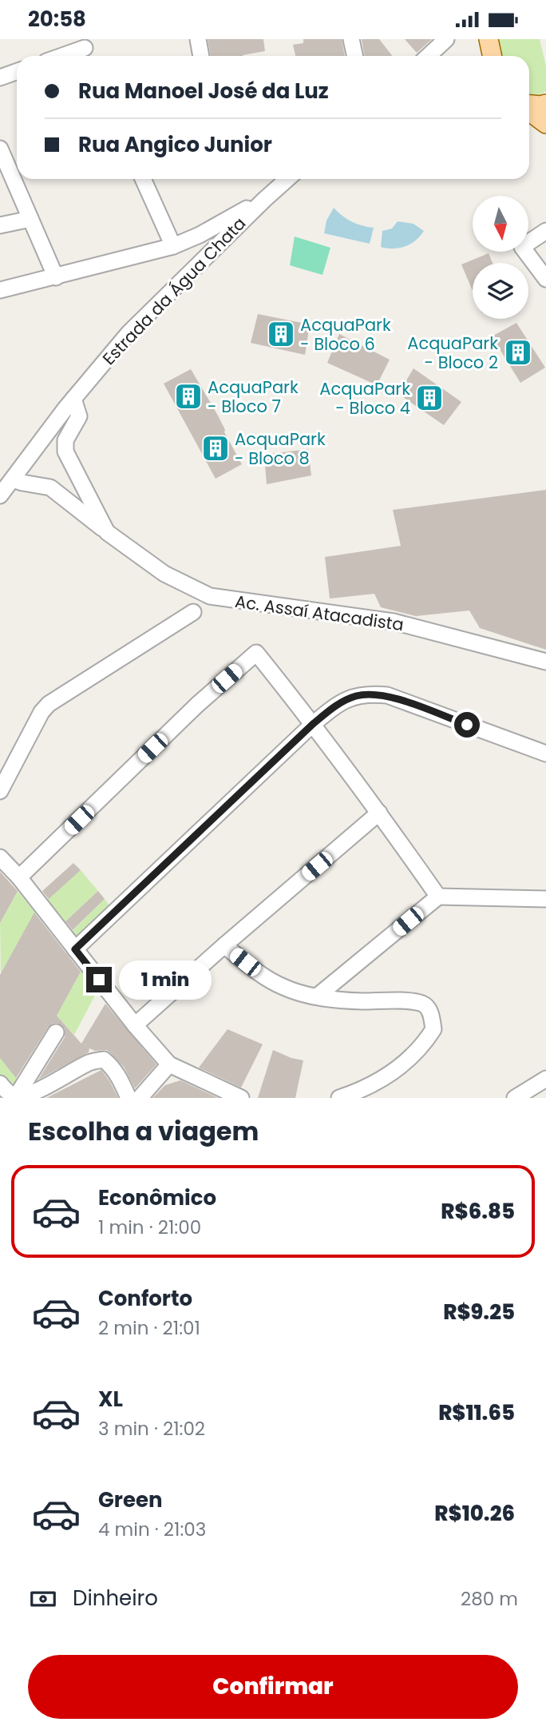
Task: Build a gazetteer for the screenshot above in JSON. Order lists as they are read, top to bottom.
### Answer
{
  "streets": {
    "street": ["Estrada da Água Chata", "Ac. Assaí Atacadista"]
  },
  "crossings": [
    ["Estrada da Água Chata", "Ac. Assaí Atacadista"]
  ],
  "places": {
    "building": [
      "AcquaPark - Bloco 6",
      "AcquaPark - Bloco 2",
      "AcquaPark - Bloco 7",
      "AcquaPark - Bloco 4",
      "AcquaPark - Bloco 8"
    ]
  },
  "north": "bottom",
  "page": {
    "status": "20:58",
    "banner": ["Rua Manoel José da Luz", "Rua Angico Junior"],
    "bubble": "1 min",
    "heading": "Escolha a viagem",
    "list": [
      {
        "name": "Econômico",
        "note": "1 min · 21:00",
        "value": "R$6.85"
      },
      {
        "name": "Conforto",
        "note": "2 min · 21:01",
        "value": "R$9.25"
      },
      {
        "name": "XL",
        "note": "3 min · 21:02",
        "value": "R$11.65"
      },
      {
        "name": "Green",
        "note": "4 min · 21:03",
        "value": "R$10.26"
      }
    ],
    "pay": ["Dinheiro", "280 m"],
    "buttons": "Confirmar"
  }
}
